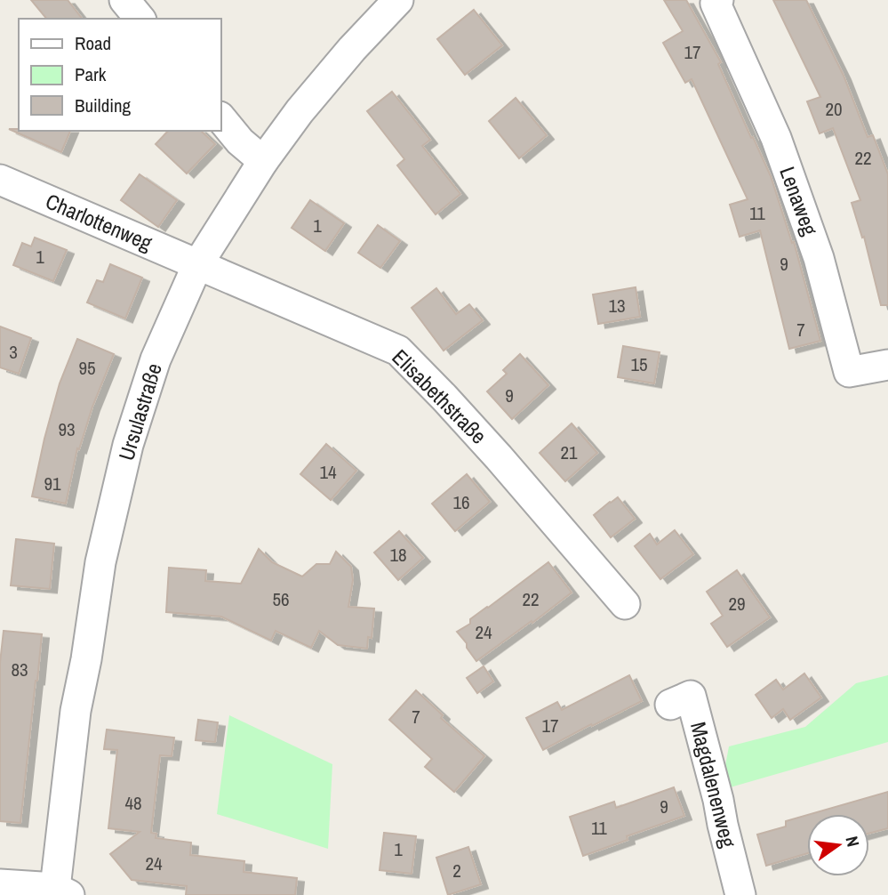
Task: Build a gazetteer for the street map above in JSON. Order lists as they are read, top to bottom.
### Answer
{
  "streets": {
    "street": [
      "Lenaweg",
      "Charlottenweg",
      "Elisabethstraße",
      "Ursulastraße",
      "Magdalenenweg"
    ]
  },
  "crossings": [
    ["Charlottenweg", "Elisabethstraße"],
    ["Charlottenweg", "Ursulastraße"],
    ["Elisabethstraße", "Ursulastraße"]
  ],
  "house_numbers": [
    "17",
    "20",
    "22",
    "11",
    "1",
    "1",
    "9",
    "13",
    "7",
    "3",
    "15",
    "95",
    "9",
    "93",
    "21",
    "14",
    "91",
    "16",
    "18",
    "56",
    "22",
    "29",
    "24",
    "83",
    "7",
    "17",
    "48",
    "9",
    "11",
    "1",
    "24",
    "2"
  ],
  "legend": ["Road", "Park", "Building"],
  "north": "right"
}
